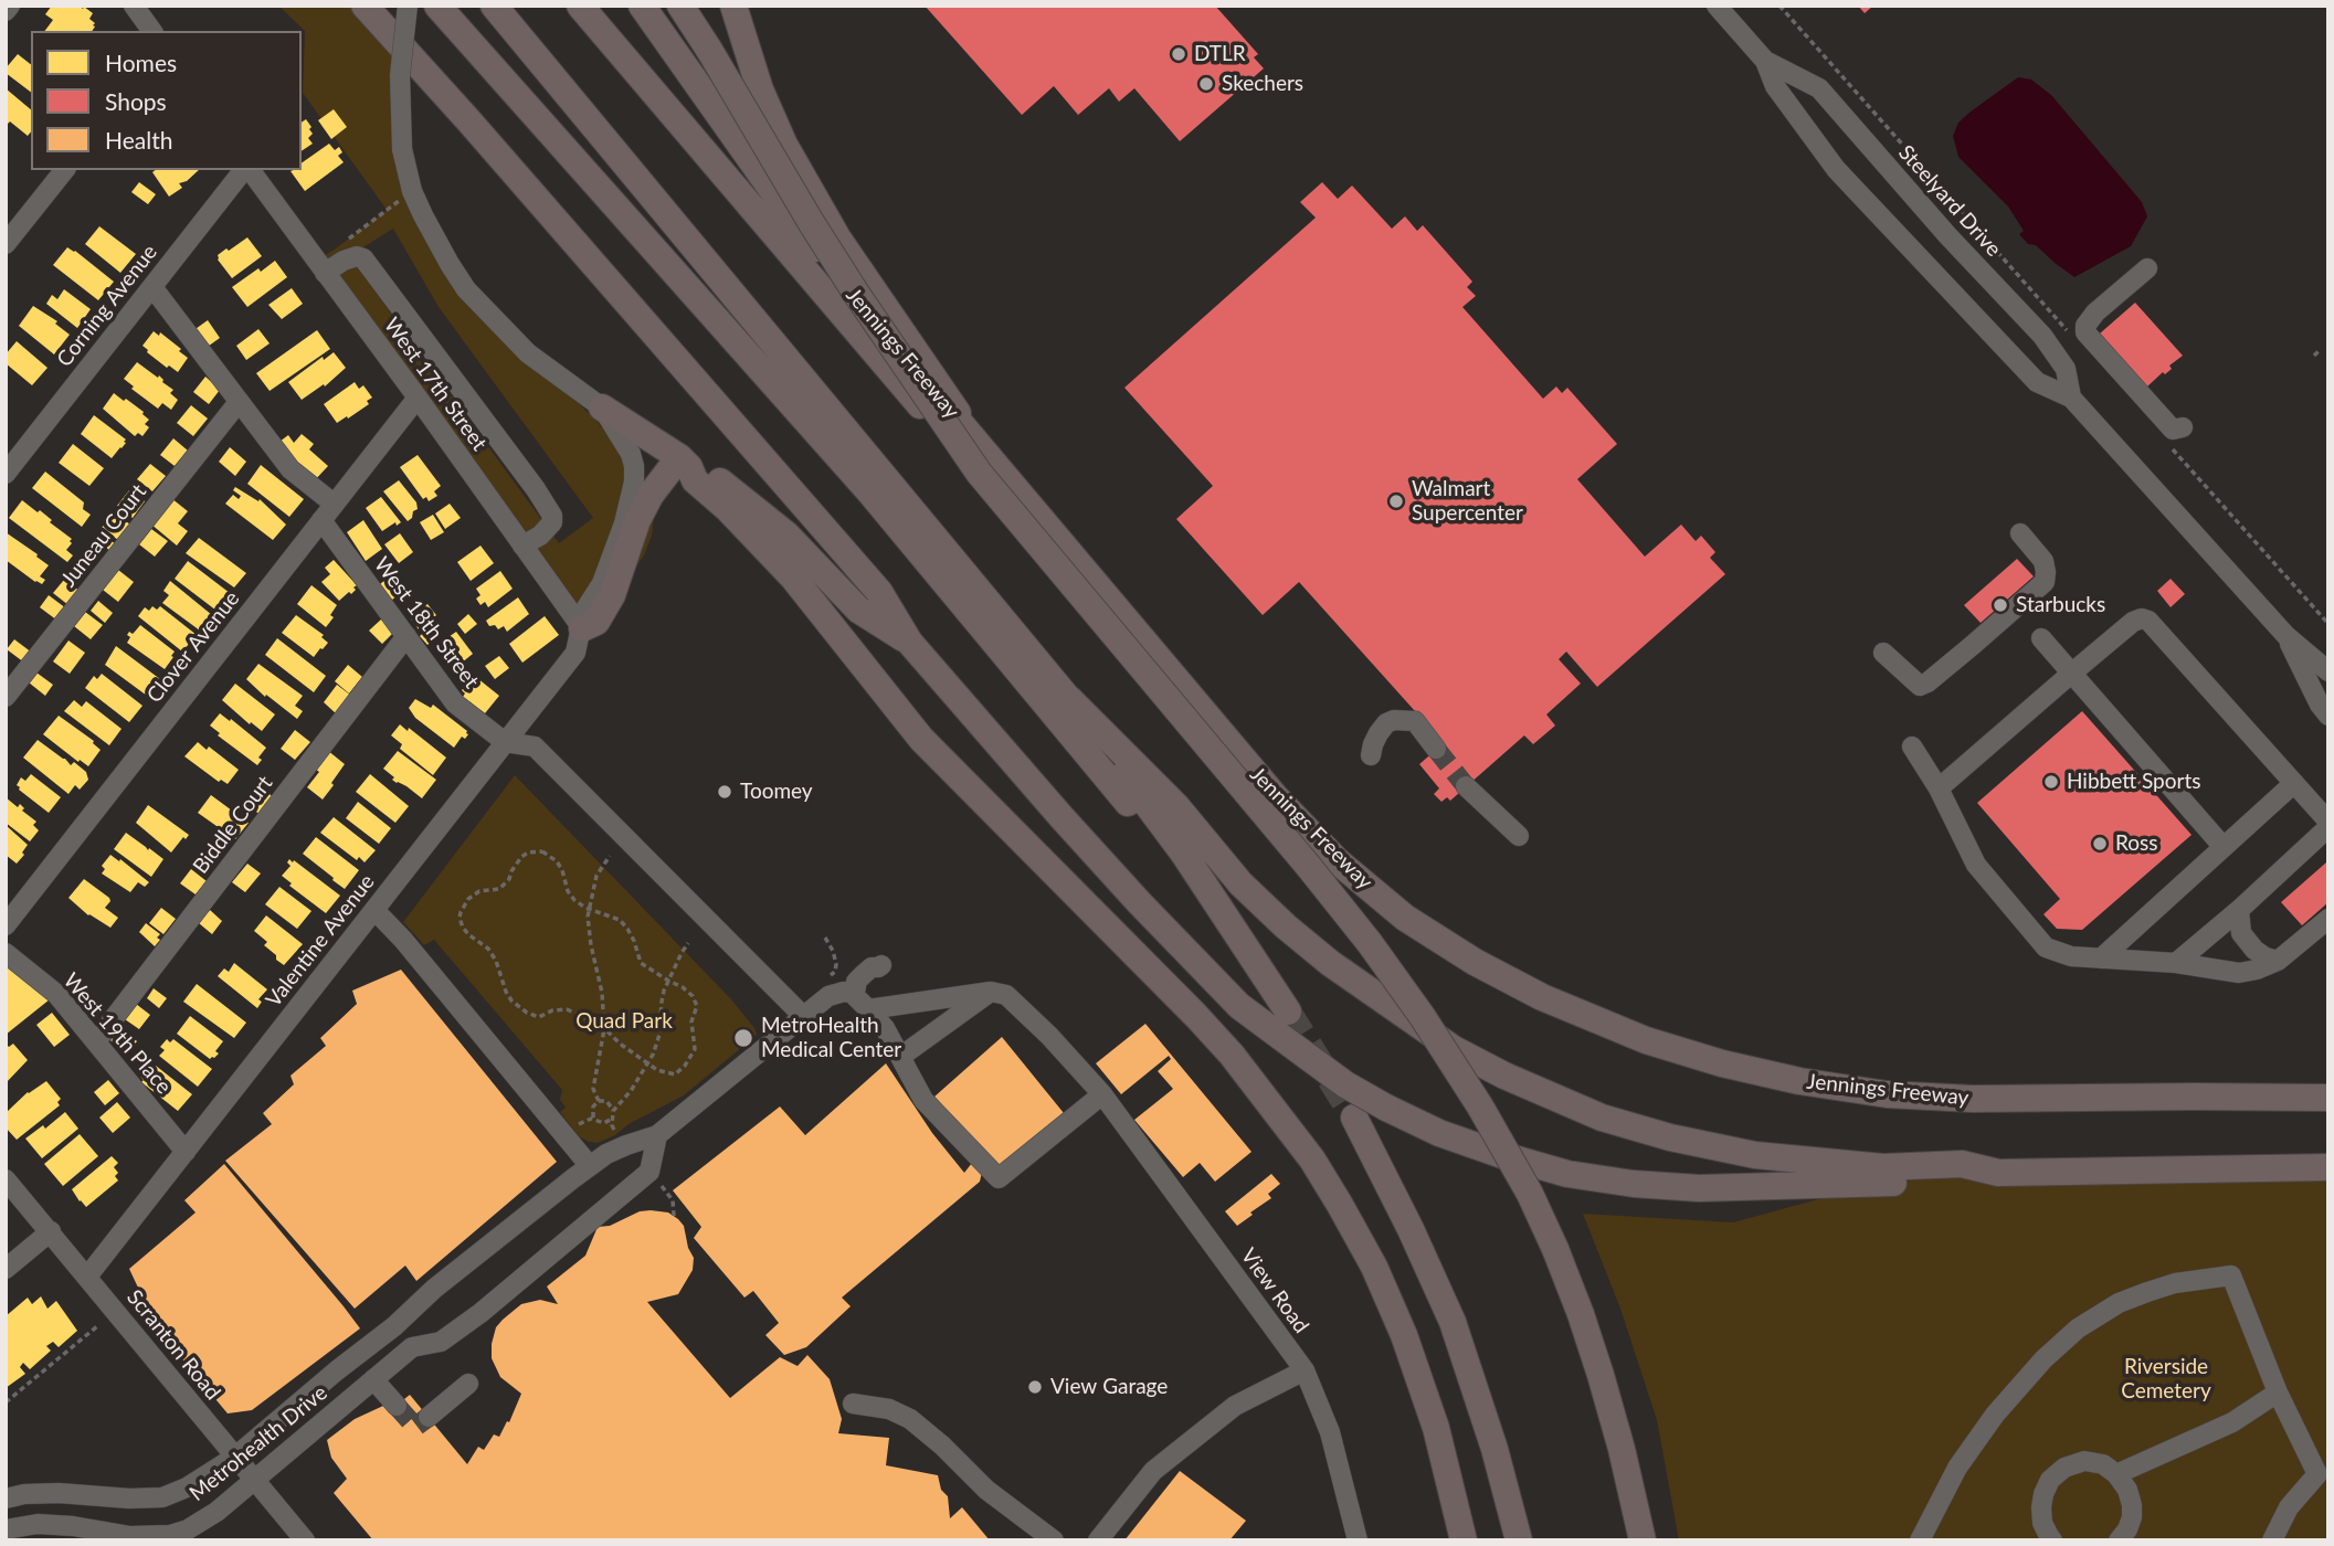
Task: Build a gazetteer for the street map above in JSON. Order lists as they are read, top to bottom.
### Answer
{
  "streets": {
    "highway": ["Jennings Freeway"],
    "street": [
      "Steelyard Drive",
      "Corning Avenue",
      "West 17th Street",
      "Juneau Court",
      "West 18th Street",
      "Clover Avenue",
      "Biddle Court",
      "Valentine Avenue",
      "West 19th Place",
      "View Road",
      "Scranton Road",
      "Metrohealth Drive"
    ]
  },
  "crossings": [
    ["West 17th Street", "Clover Avenue"],
    ["West 17th Street", "Valentine Avenue"],
    ["West 18th Street", "Clover Avenue"],
    ["West 18th Street", "Biddle Court"],
    ["West 18th Street", "Valentine Avenue"],
    ["Biddle Court", "West 19th Place"],
    ["Valentine Avenue", "West 19th Place"],
    ["Valentine Avenue", "Scranton Road"],
    ["Scranton Road", "Metrohealth Drive"]
  ],
  "parks": ["Quad Park", "Riverside Cemetery"],
  "places": [
    "DTLR",
    "Skechers",
    "Walmart Supercenter",
    "Starbucks",
    "Hibbett Sports",
    "Toomey",
    "Ross",
    "MetroHealth Medical Center",
    "View Garage"
  ],
  "legend": ["Homes", "Shops", "Health"]
}
